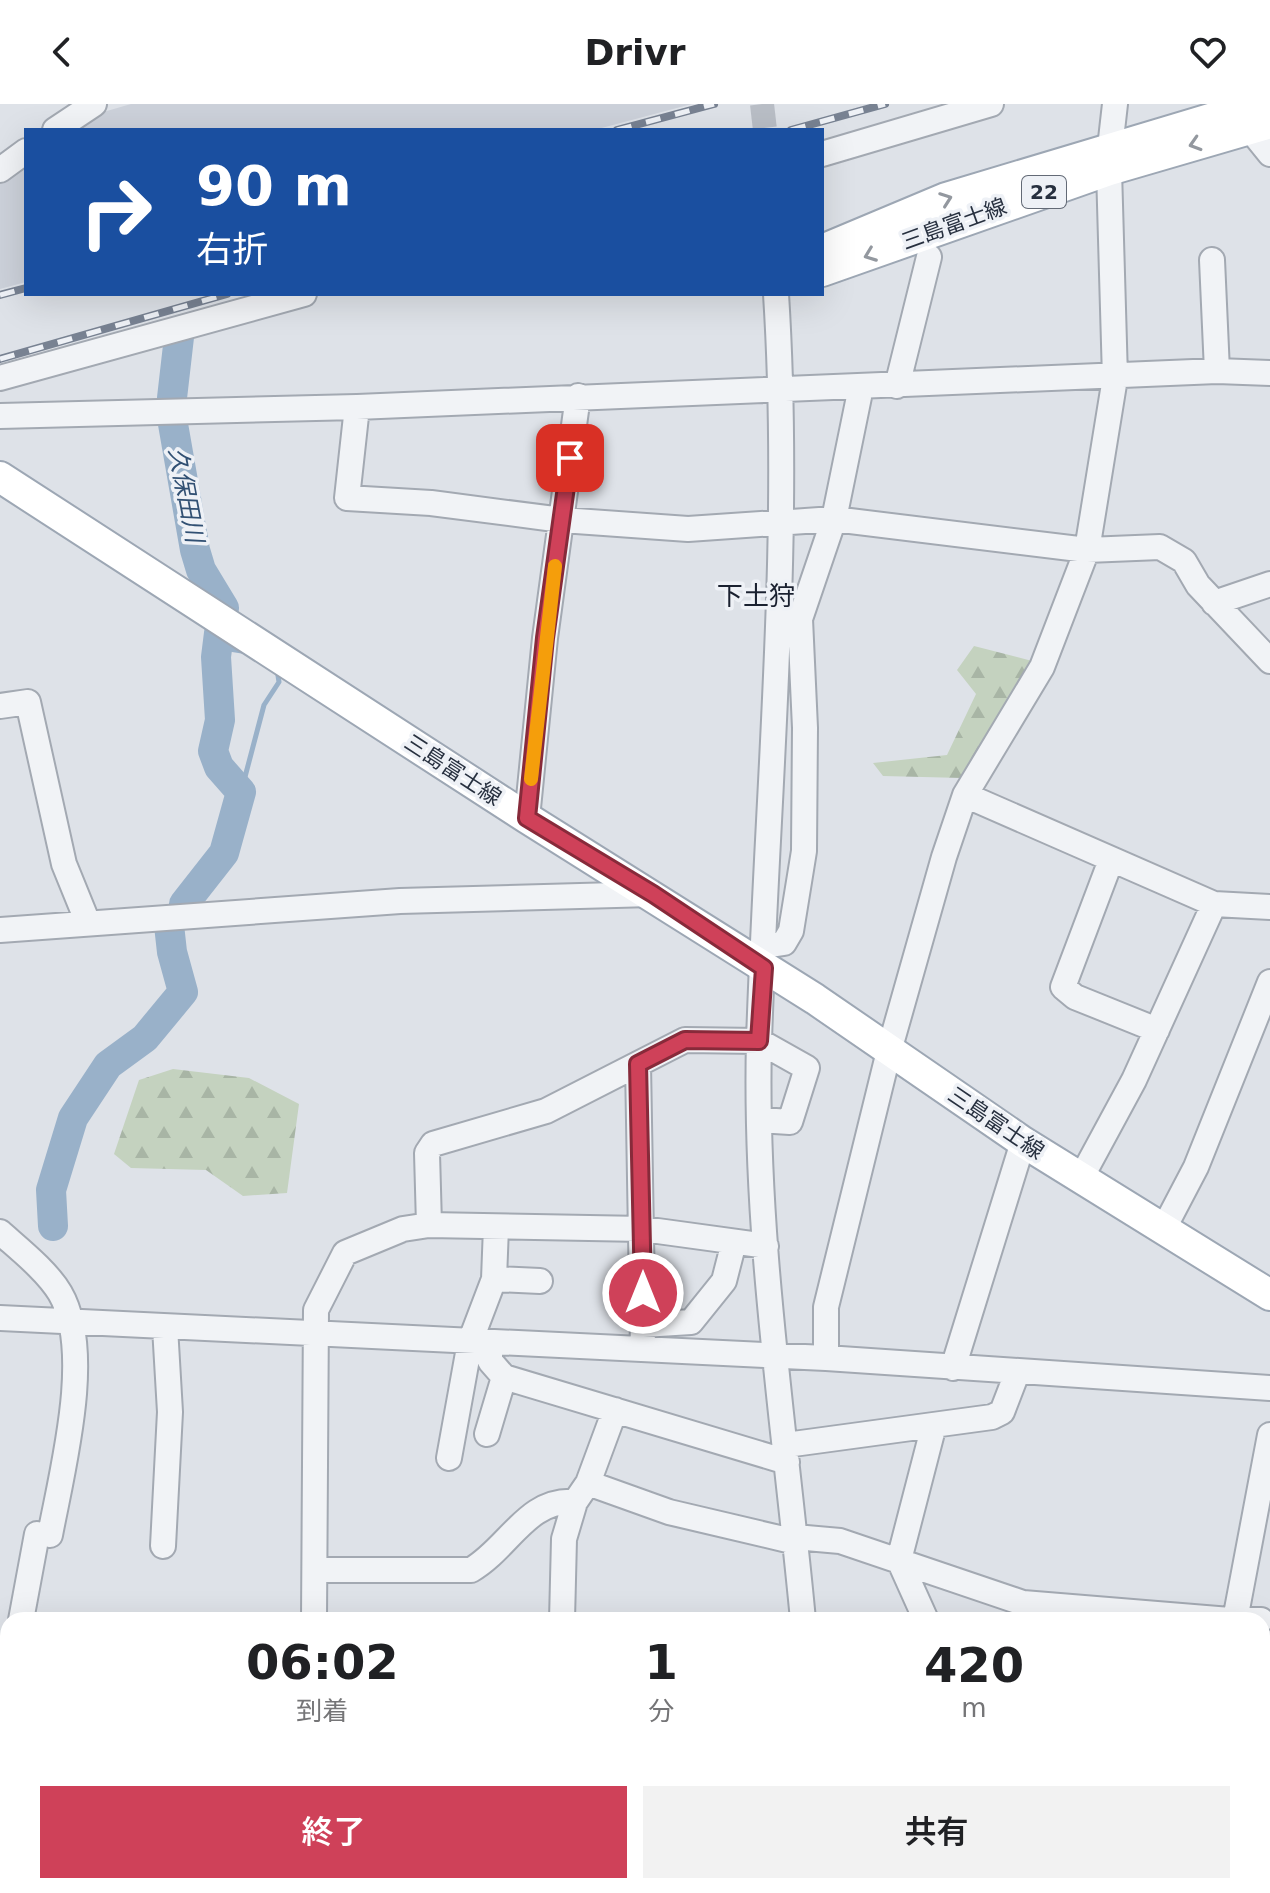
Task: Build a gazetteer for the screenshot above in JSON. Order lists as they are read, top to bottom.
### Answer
{
  "streets": {
    "main road": ["22", "三島富士線"]
  },
  "districts": ["下土狩"],
  "water": ["久保田川"],
  "page": {
    "header": "Drivr",
    "turn": ["90 m", "右折"],
    "eta": [
      "06:02",
      "到着",
      "1",
      "分",
      "420",
      "m"
    ],
    "buttons": ["終了", "共有"]
  }
}
